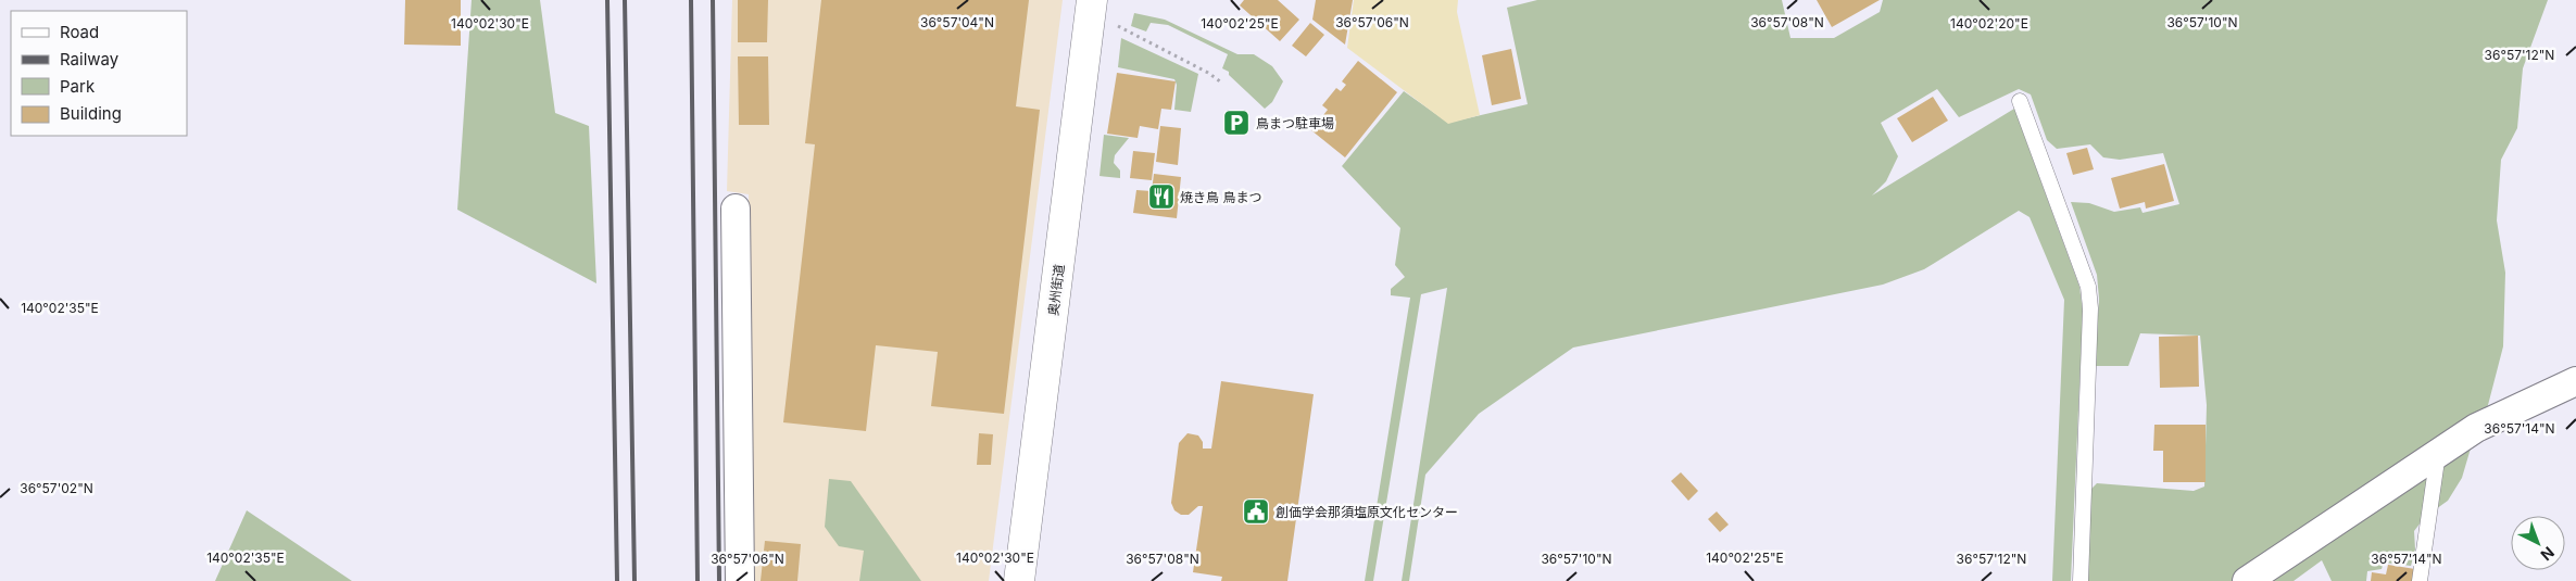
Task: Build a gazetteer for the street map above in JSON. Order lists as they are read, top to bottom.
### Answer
{
  "streets": {
    "main road": ["奥州街道"]
  },
  "places": {
    "parking": ["鳥まつ駐車場"],
    "restaurant": ["焼き鳥 鳥まつ"],
    "public building": ["創価学会那須塩原文化センター"]
  },
  "legend": [
    "Road",
    "Railway",
    "Park",
    "Building"
  ],
  "north": "bottom right",
  "coordinates": [
    "36°57'04\"N",
    "36°57'06\"N",
    "36°57'08\"N",
    "36°57'10\"N",
    "140°02'30\"E",
    "140°02'25\"E",
    "140°02'20\"E",
    "36°57'12\"N",
    "140°02'35\"E",
    "36°57'14\"N",
    "36°57'02\"N"
  ]
}
